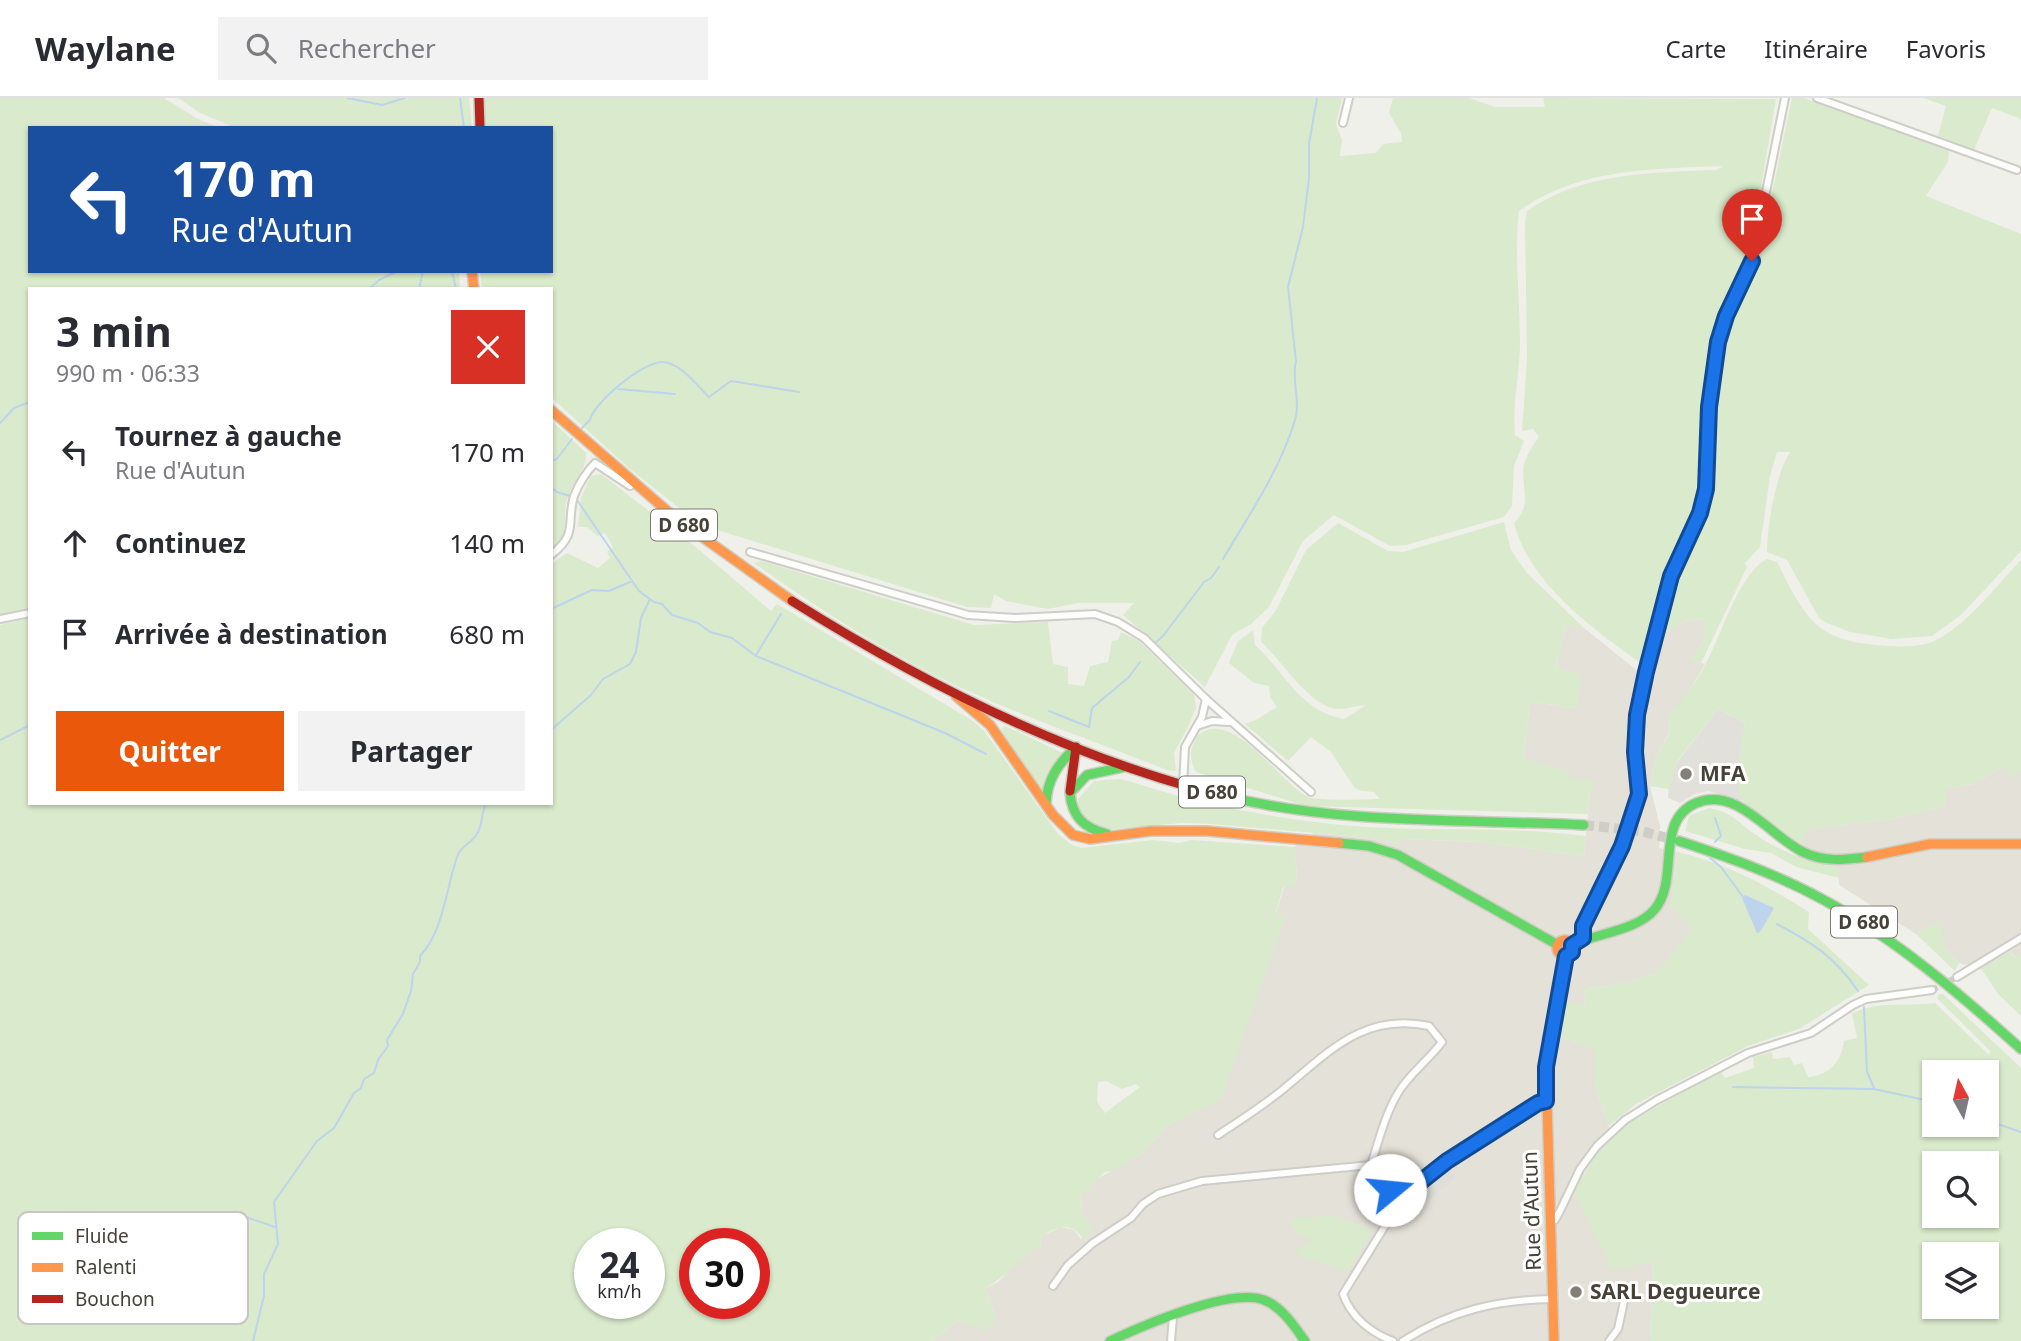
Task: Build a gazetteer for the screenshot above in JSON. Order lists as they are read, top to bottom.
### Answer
{
  "streets": {
    "main road": ["D 680", "Rue d'Autun"]
  },
  "places": ["MFA", "SARL Degueurce"],
  "legend": ["Fluide", "Ralenti", "Bouchon"],
  "north": "top",
  "page": {
    "header": "Waylane",
    "search": "Rechercher",
    "nav": ["Carte", "Itinéraire", "Favoris"],
    "turn": ["170 m", "Rue d'Autun"],
    "heading": ["3 min", "990 m · 06:33"],
    "list": [
      {
        "name": "Tournez à gauche",
        "note": "Rue d'Autun",
        "value": "170 m"
      },
      {
        "name": "Continuez",
        "value": "140 m"
      },
      {
        "name": "Arrivée à destination",
        "value": "680 m"
      }
    ],
    "buttons": ["Quitter", "Partager"],
    "speed": "24 km/h",
    "limit": "30"
  }
}
